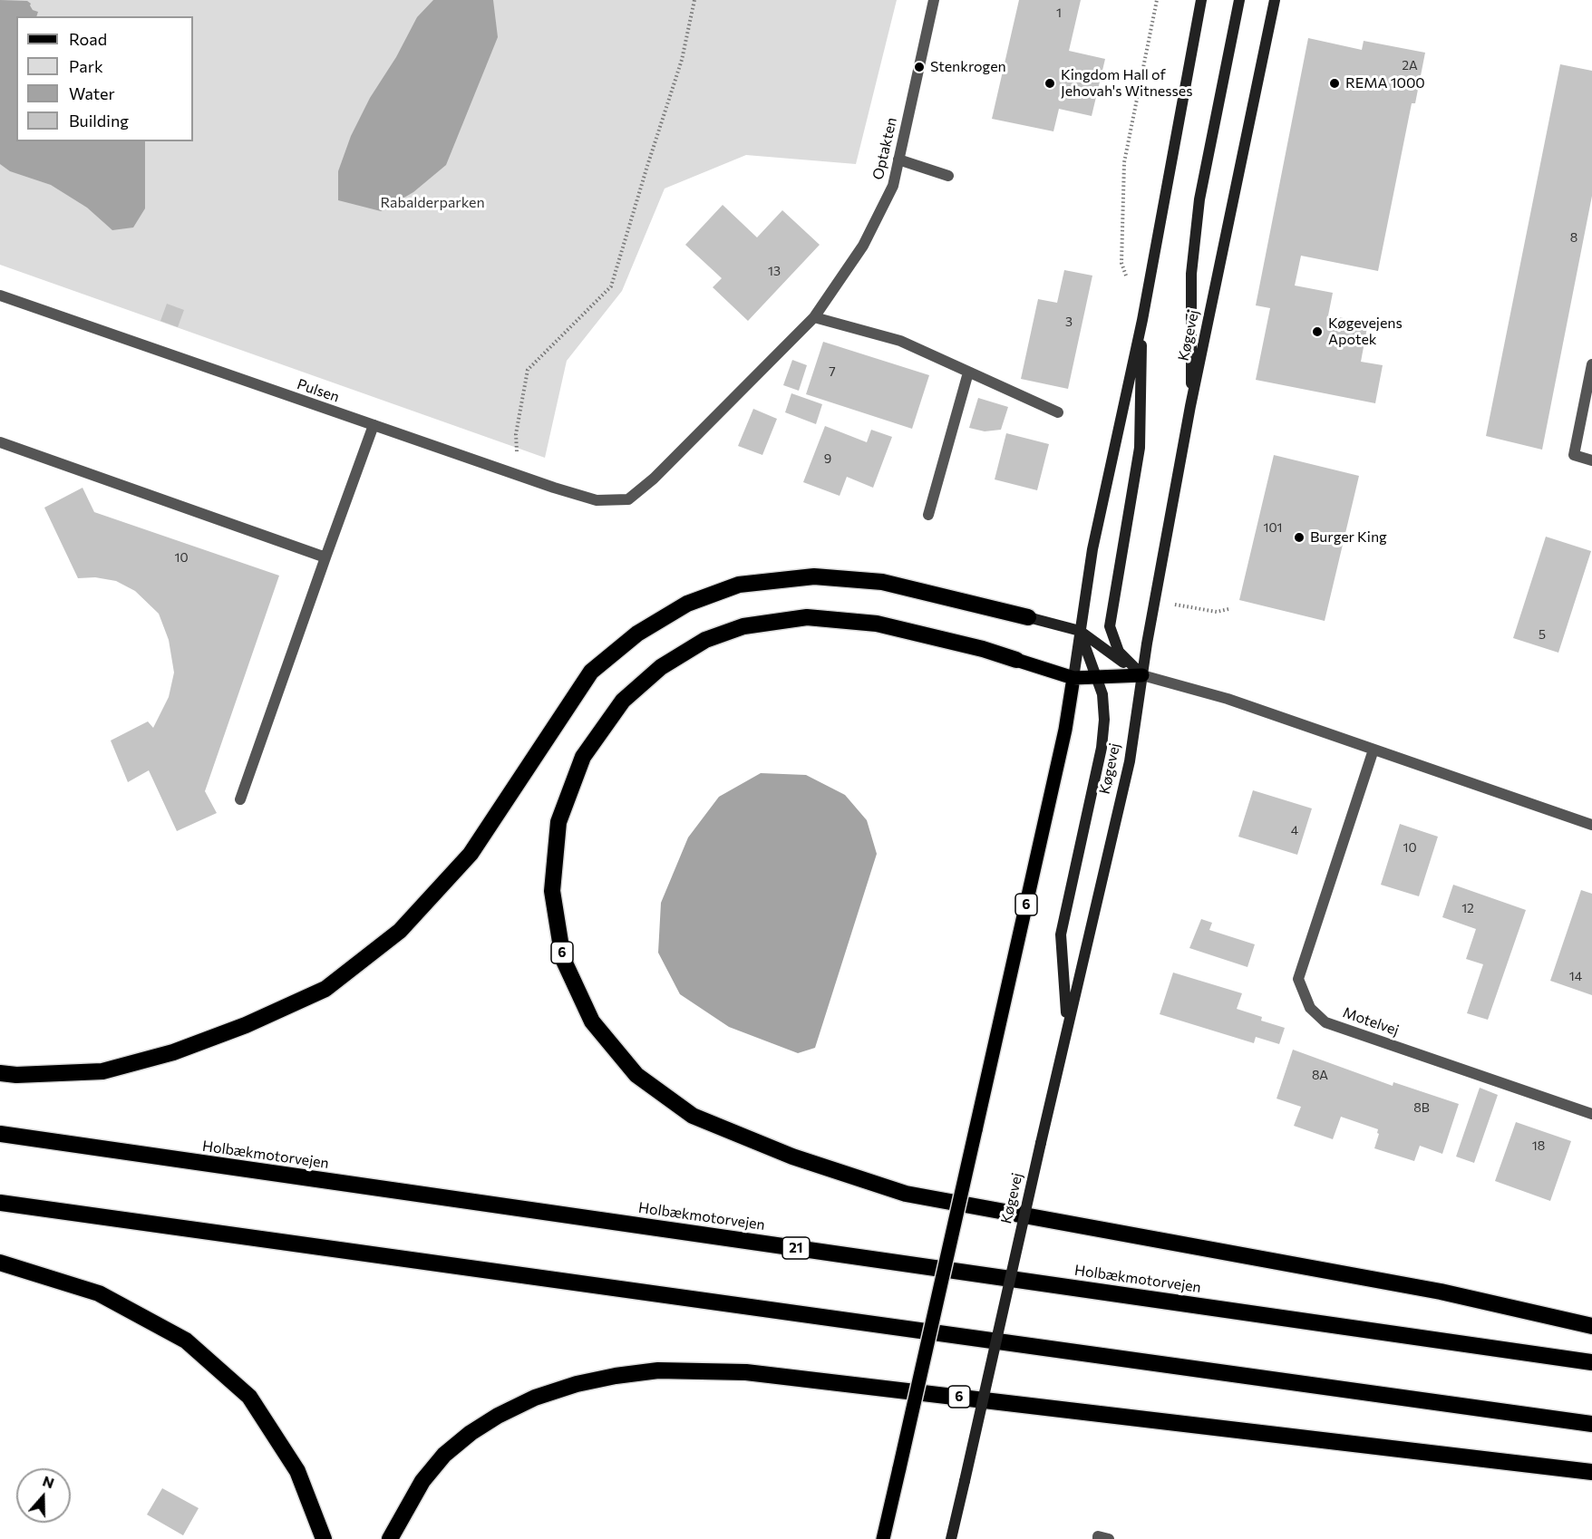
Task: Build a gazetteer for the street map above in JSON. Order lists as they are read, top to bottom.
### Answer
{
  "streets": {
    "highway": ["6", "Holbækmotorvejen", "21"],
    "street": [
      "Optakten",
      "Køgevej",
      "Pulsen",
      "Motelvej"
    ]
  },
  "crossings": [
    ["Optakten", "Pulsen"]
  ],
  "parks": ["Rabalderparken"],
  "places": [
    "Stenkrogen",
    "Kingdom Hall of Jehovah's Witnesses",
    "REMA 1000",
    "Køgevejens Apotek",
    "Burger King"
  ],
  "house_numbers": [
    "1",
    "2A",
    "8",
    "13",
    "3",
    "7",
    "9",
    "101",
    "10",
    "5",
    "4",
    "10",
    "12",
    "14",
    "8A",
    "8B",
    "18"
  ],
  "legend": [
    "Road",
    "Park",
    "Water",
    "Building"
  ],
  "north": "top"
}
